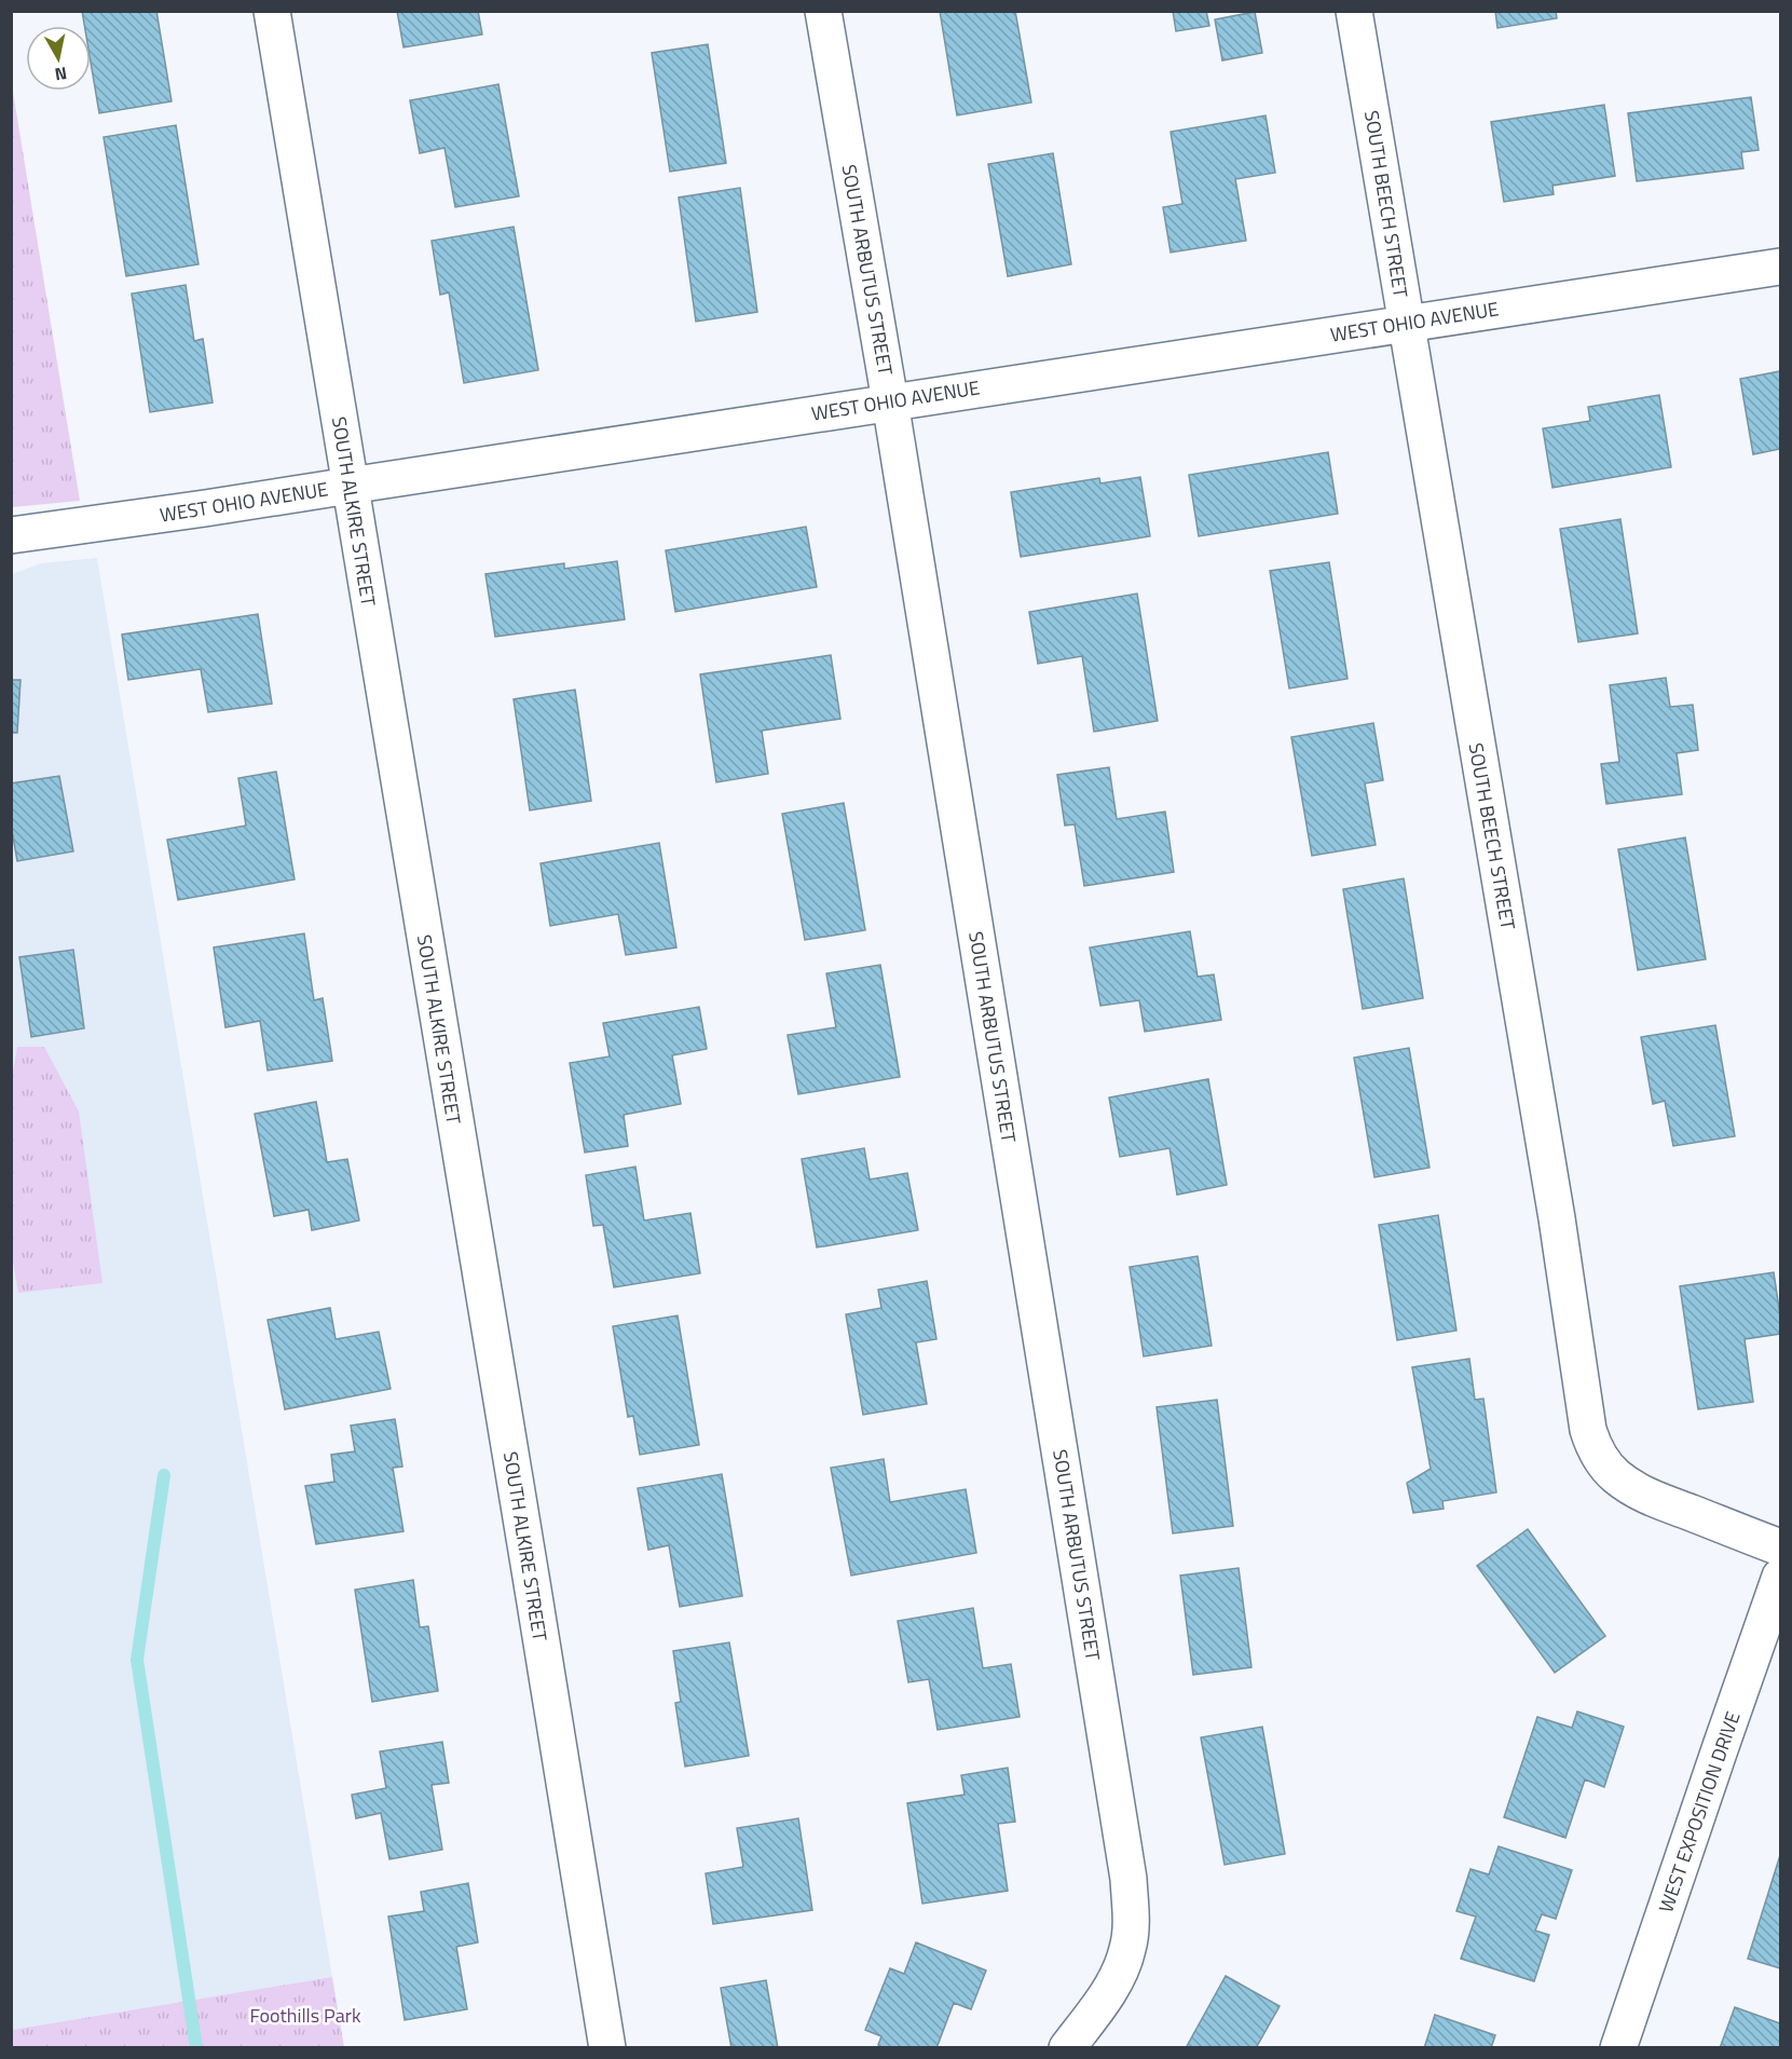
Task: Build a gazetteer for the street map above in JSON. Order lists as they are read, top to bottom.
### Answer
{
  "streets": {
    "street": [
      "SOUTH BEECH STREET",
      "SOUTH ARBUTUS STREET",
      "WEST OHIO AVENUE",
      "SOUTH ALKIRE STREET",
      "WEST EXPOSITION DRIVE"
    ]
  },
  "crossings": [
    ["SOUTH BEECH STREET", "WEST OHIO AVENUE"],
    ["SOUTH ARBUTUS STREET", "WEST OHIO AVENUE"],
    ["WEST OHIO AVENUE", "SOUTH ALKIRE STREET"]
  ],
  "parks": ["Foothills Park"],
  "north": "bottom"
}
